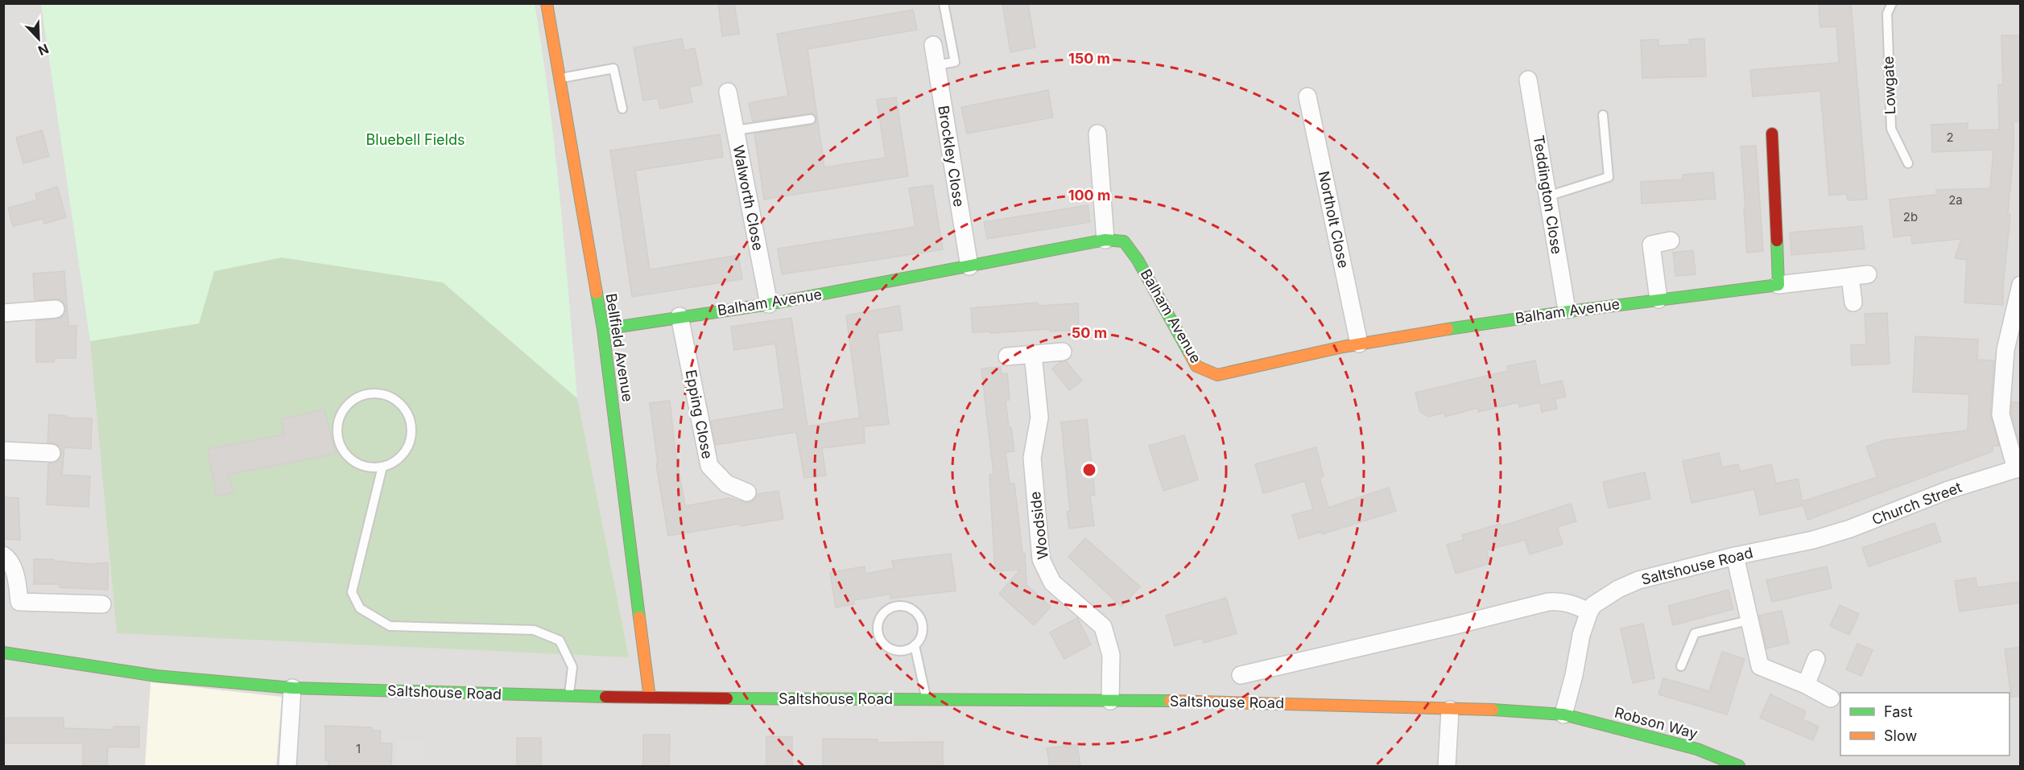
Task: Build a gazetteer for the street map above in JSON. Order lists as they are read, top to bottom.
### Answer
{
  "streets": {
    "street": [
      "Brockley Close",
      "Teddington Close",
      "Walworth Close",
      "Northolt Close",
      "Balham Avenue",
      "Bellfield Avenue",
      "Epping Close",
      "Church Street",
      "Woodside",
      "Saltshouse Road",
      "Robson Way"
    ],
    "lane": ["Lowgate"]
  },
  "crossings": [
    ["Brockley Close", "Balham Avenue"],
    ["Teddington Close", "Balham Avenue"],
    ["Walworth Close", "Balham Avenue"],
    ["Northolt Close", "Balham Avenue"],
    ["Balham Avenue", "Bellfield Avenue"],
    ["Balham Avenue", "Epping Close"],
    ["Bellfield Avenue", "Saltshouse Road"],
    ["Church Street", "Saltshouse Road"],
    ["Woodside", "Saltshouse Road"],
    ["Saltshouse Road", "Robson Way"]
  ],
  "parks": ["Bluebell Fields"],
  "house_numbers": [
    "2",
    "2a",
    "2b",
    "1"
  ],
  "legend": ["Fast", "Slow"],
  "north": "bottom right",
  "rings": ["150 m", "100 m", "50 m"]
}
